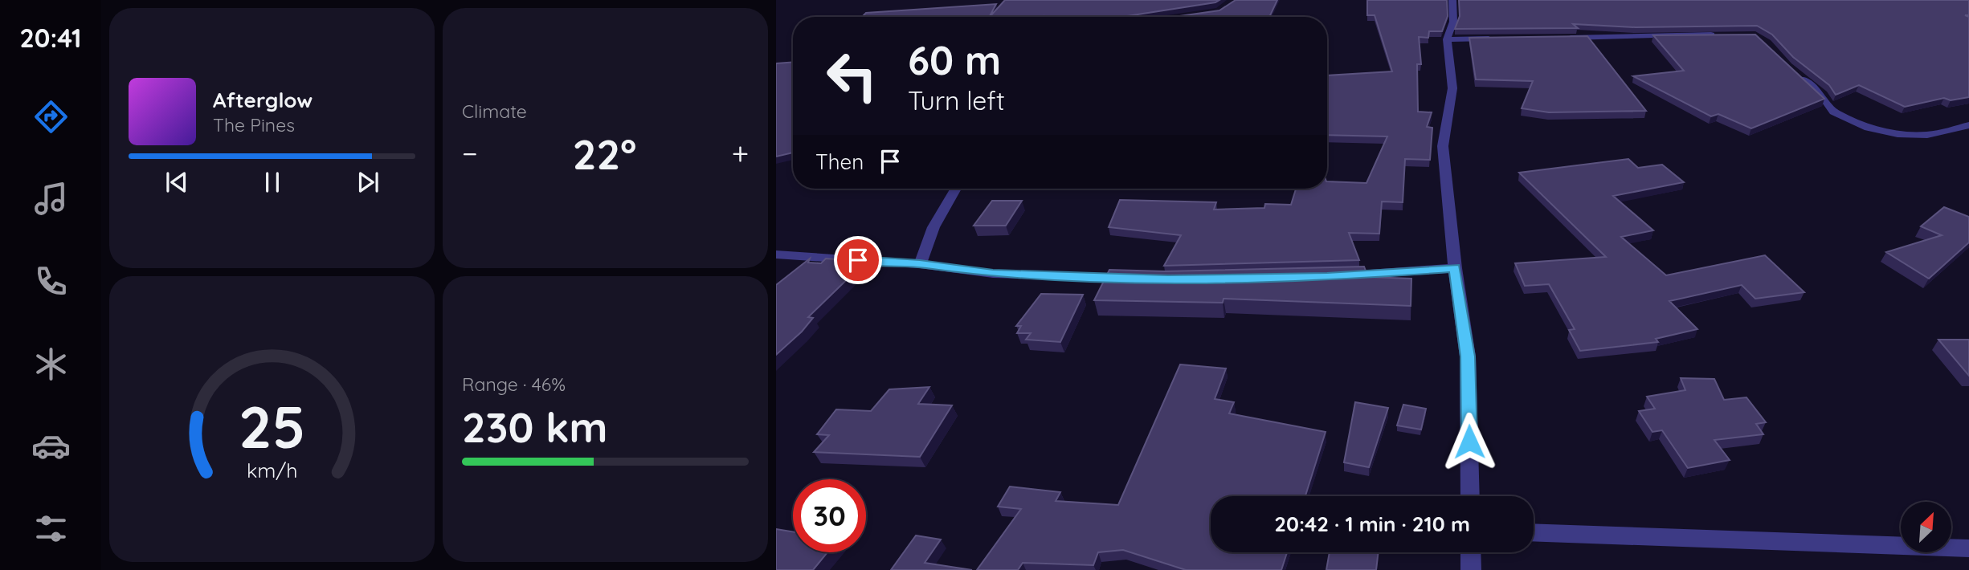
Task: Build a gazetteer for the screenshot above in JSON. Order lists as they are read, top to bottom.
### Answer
{
  "north": "top right",
  "page": {
    "tabs": "20:41",
    "tile": [
      "Climate",
      ["Range · 46%", "230 km"]
    ],
    "turn": ["60 m", "Turn left"],
    "song": ["Afterglow", "The Pines"],
    "heat": ["−", "22°", "+"],
    "then": "Then",
    "limit": "30",
    "trip": "20:42 · 1 min · 210 m",
    "gauge": ["25", "km/h"]
  }
}
